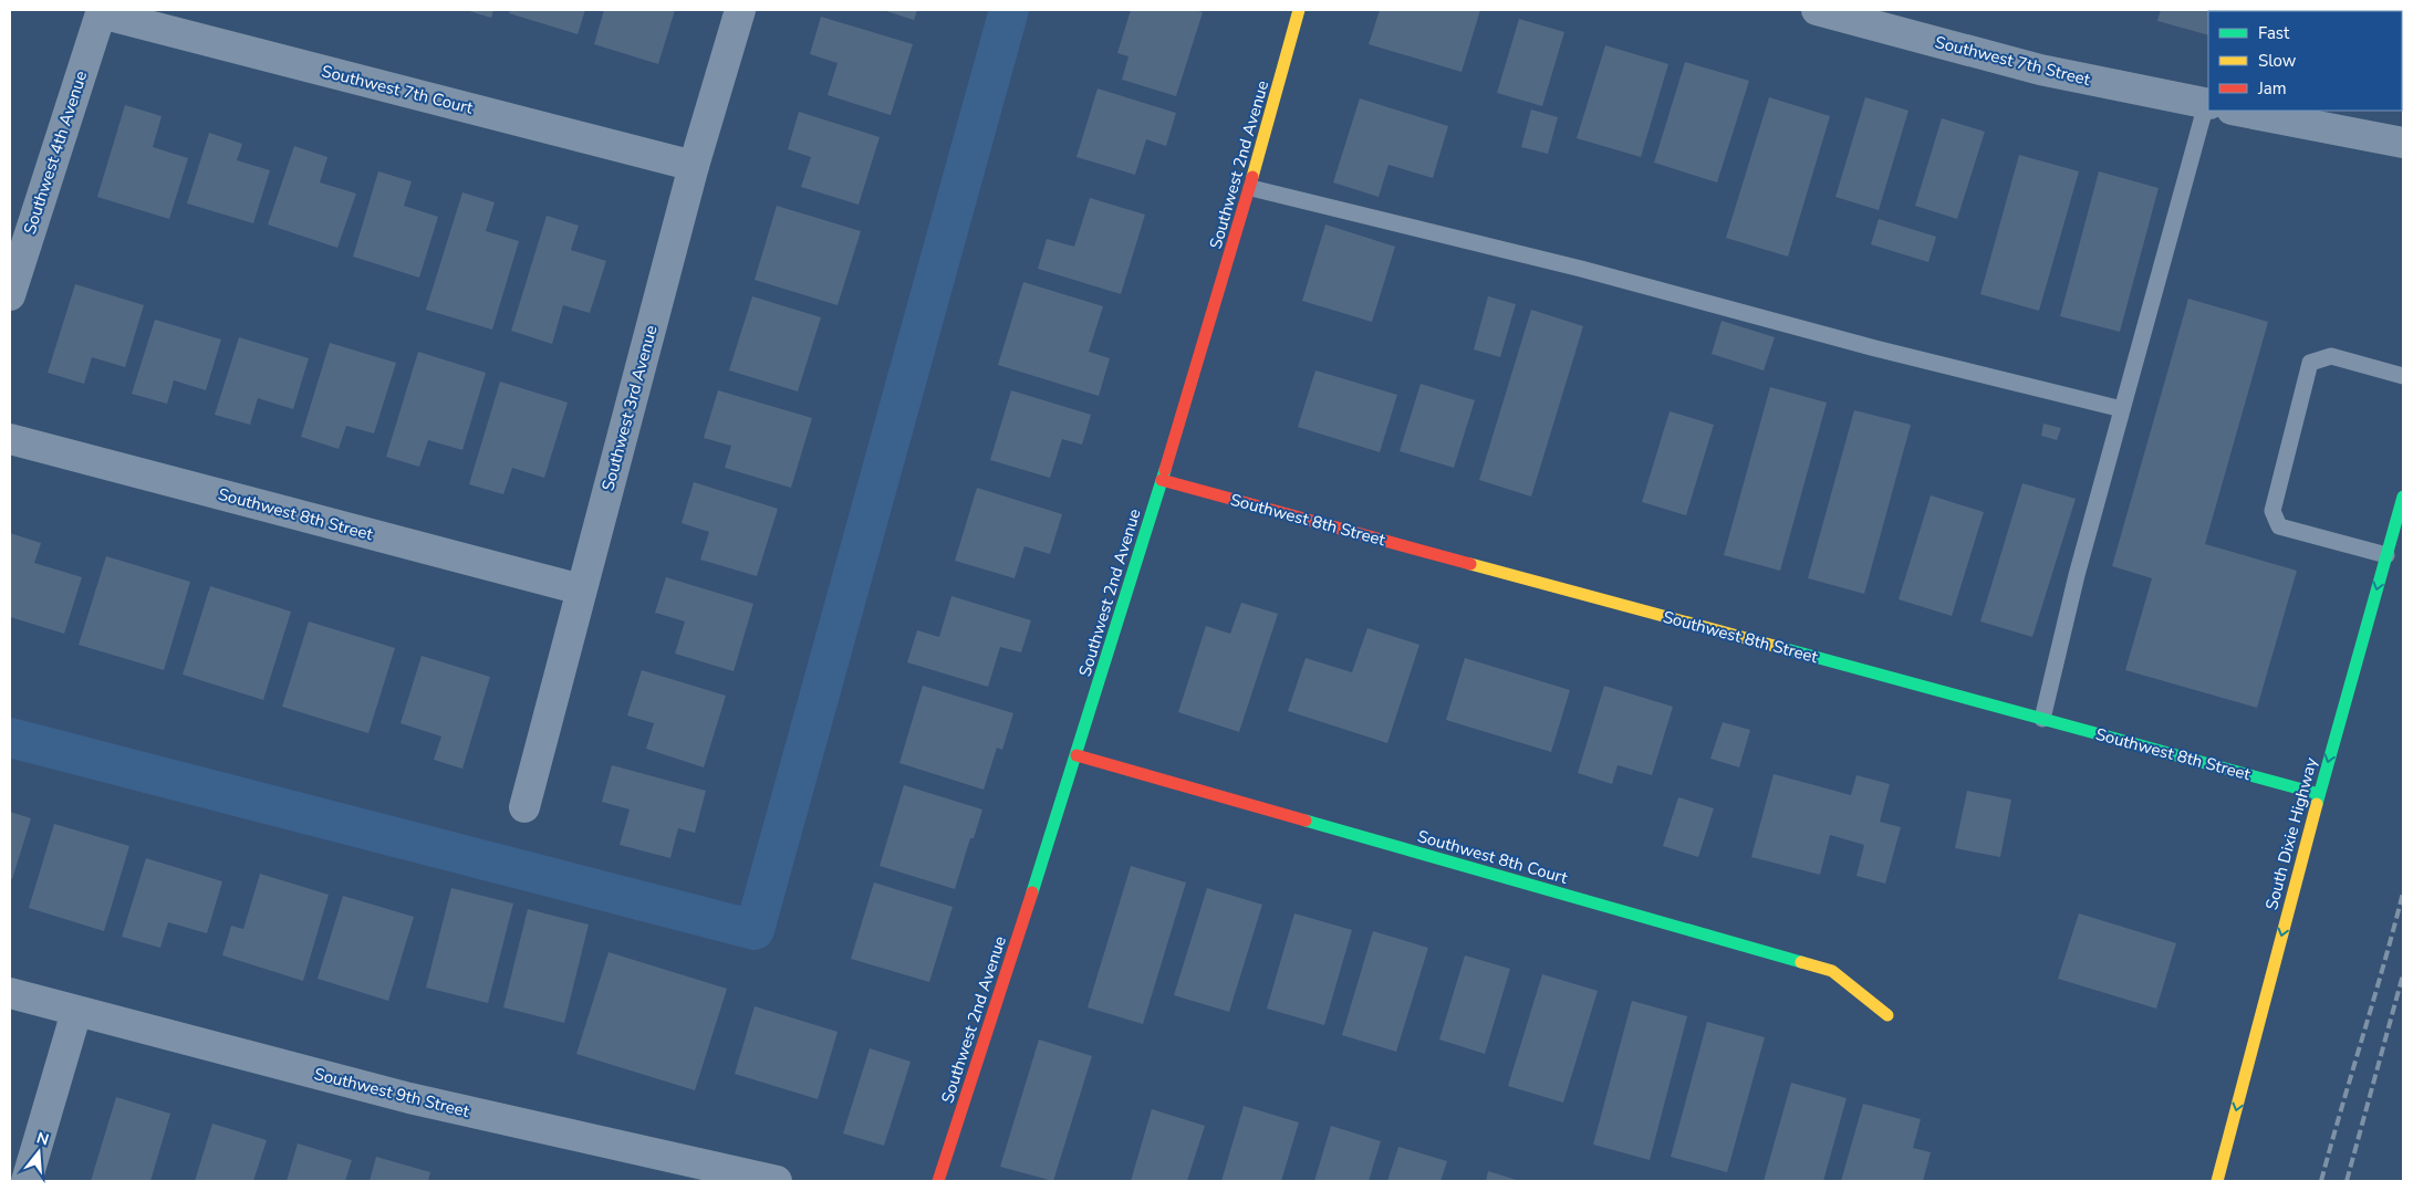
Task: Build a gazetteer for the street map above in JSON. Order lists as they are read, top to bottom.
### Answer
{
  "streets": {
    "street": [
      "Southwest 7th Street",
      "Southwest 7th Court",
      "Southwest 4th Avenue",
      "Southwest 2nd Avenue",
      "Southwest 3rd Avenue",
      "Southwest 8th Street",
      "South Dixie Highway",
      "Southwest 8th Court",
      "Southwest 9th Street"
    ]
  },
  "crossings": [
    ["Southwest 7th Court", "Southwest 4th Avenue"],
    ["Southwest 7th Court", "Southwest 3rd Avenue"],
    ["Southwest 2nd Avenue", "Southwest 8th Street"],
    ["Southwest 2nd Avenue", "Southwest 8th Court"],
    ["Southwest 3rd Avenue", "Southwest 8th Street"],
    ["Southwest 8th Street", "South Dixie Highway"]
  ],
  "one_way": ["South Dixie Highway"],
  "legend": ["Fast", "Slow", "Jam"],
  "north": "top"
}
